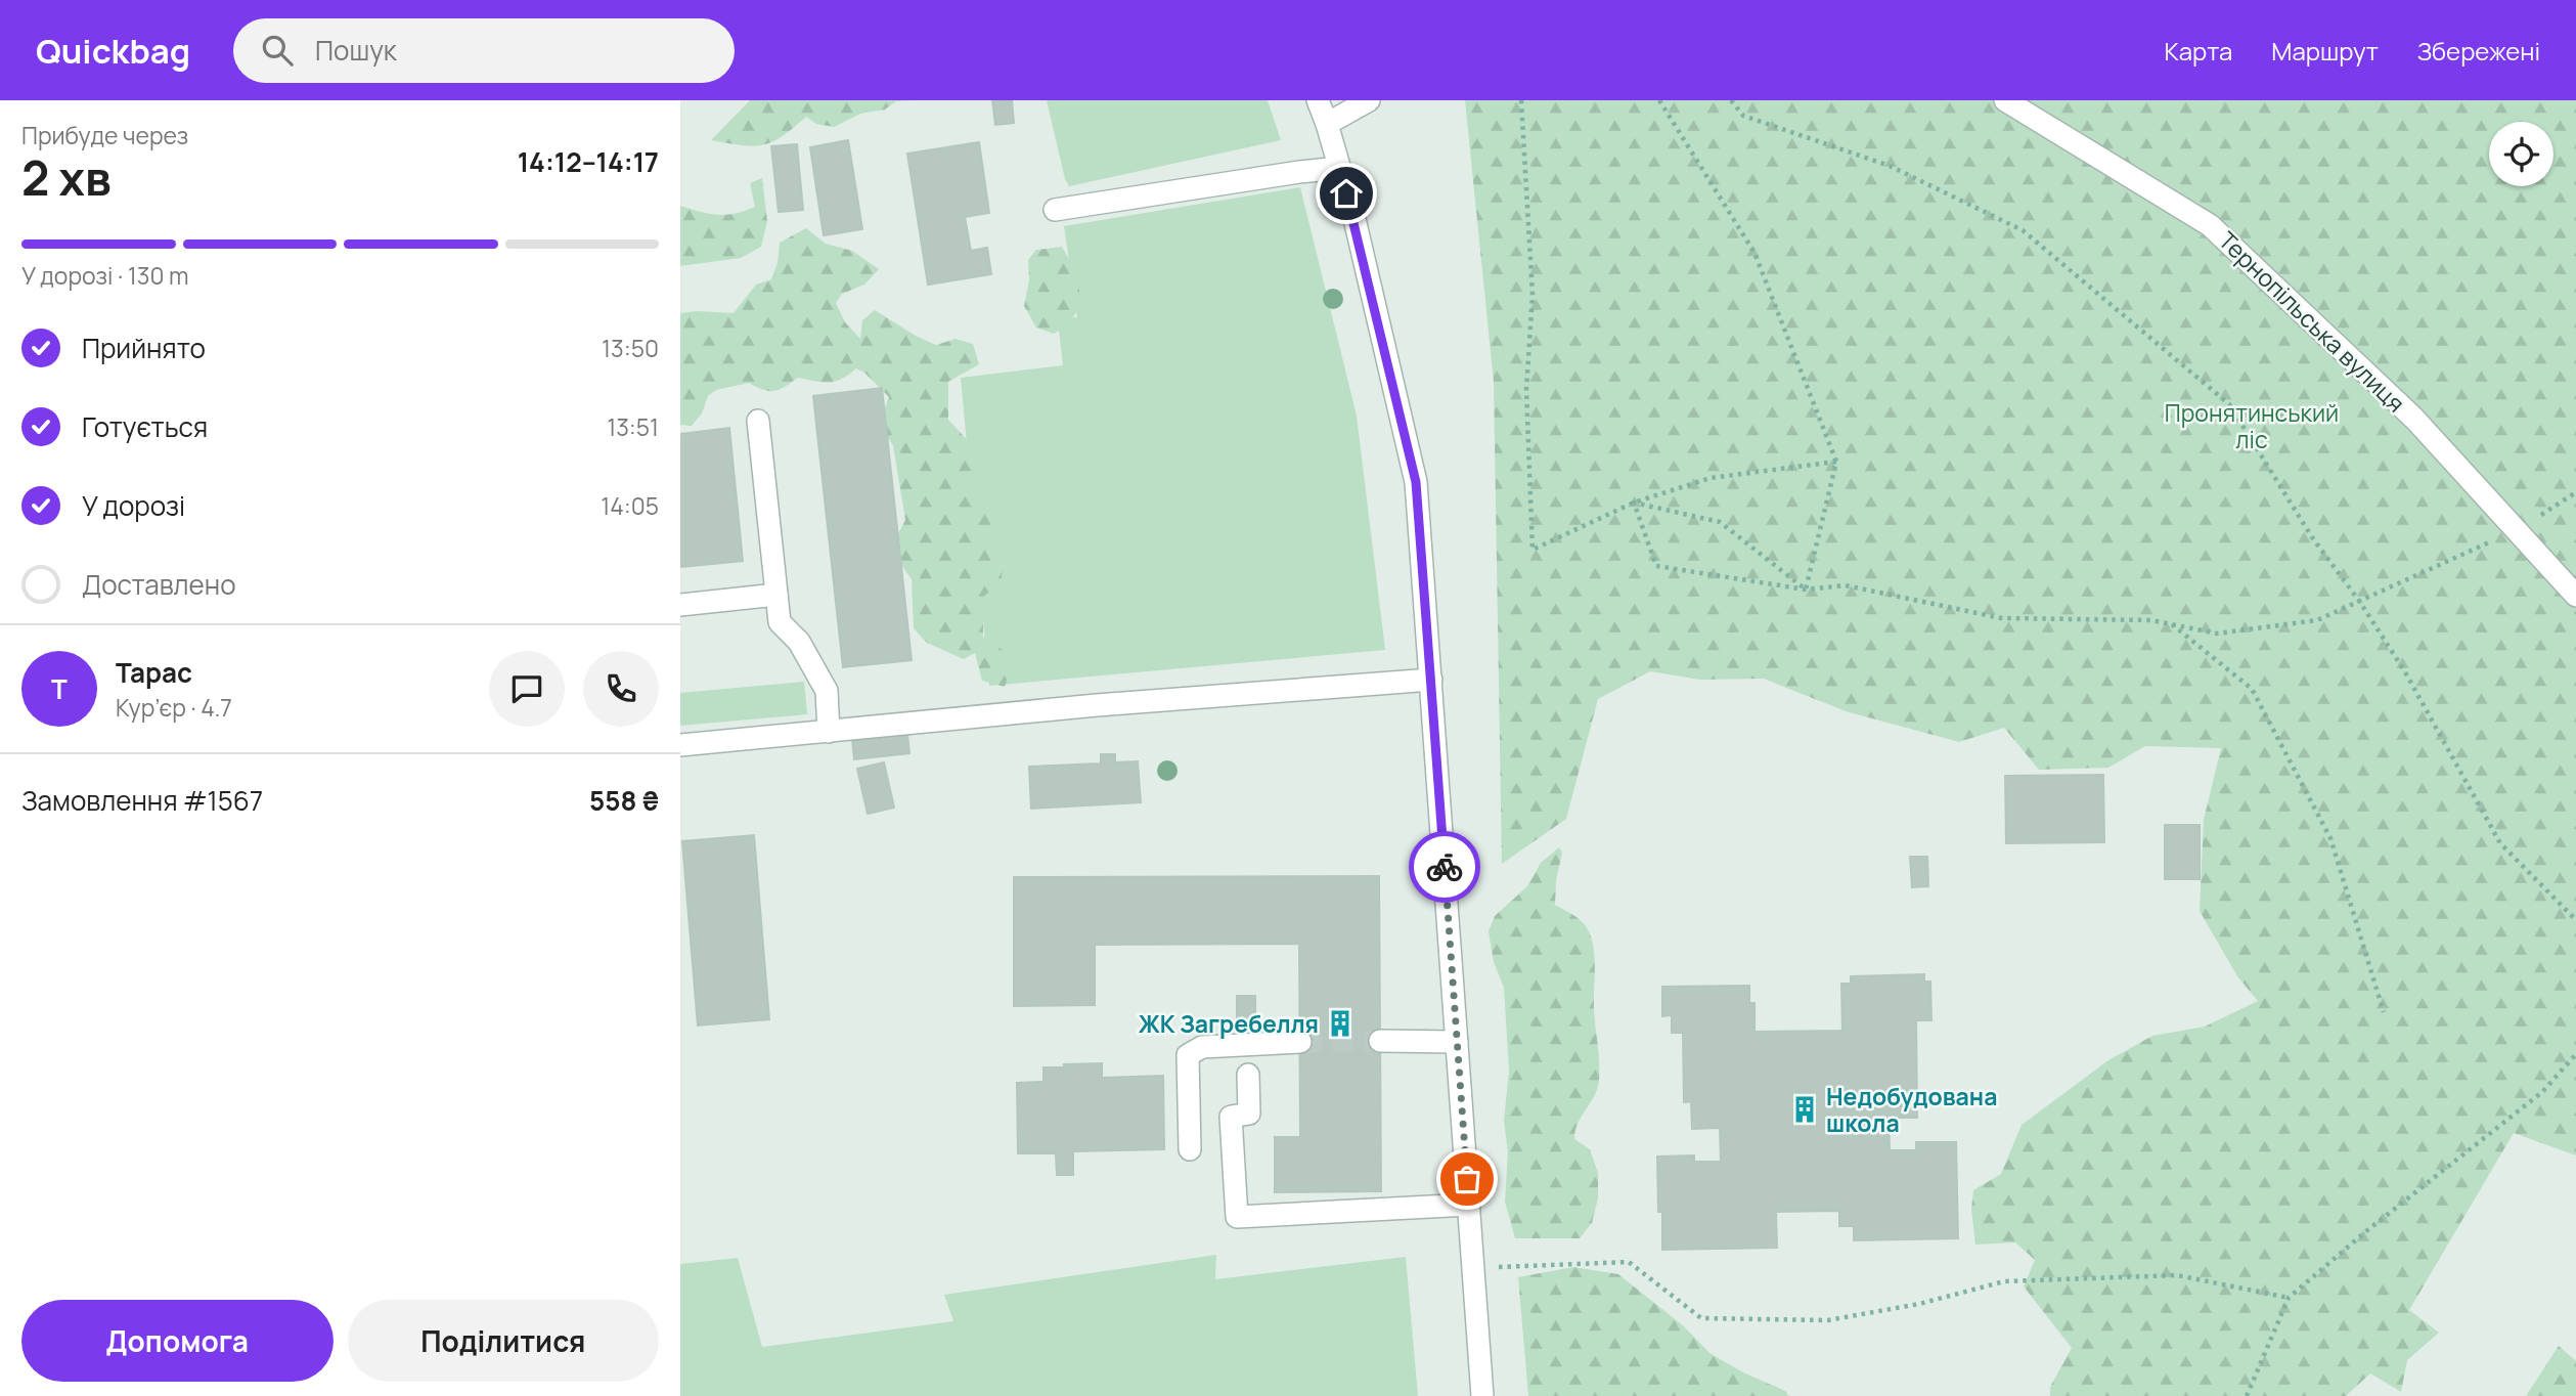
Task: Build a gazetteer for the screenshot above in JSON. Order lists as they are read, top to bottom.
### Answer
{
  "streets": {
    "street": ["Тернопільська вулиця"]
  },
  "parks": ["Пронятинський ліс"],
  "places": {
    "building": ["ЖК Загребелля", "Недобудована школа"]
  },
  "page": {
    "header": "Quickbag",
    "search": "Пошук",
    "nav": ["Карта", "Маршрут", "Збережені"],
    "heading": ["2 хв", "Прибуде через", "14:12–14:17"],
    "panel": [
      "Тарас",
      "Кур’єр · 4.7",
      "Замовлення #1567",
      "558 ₴"
    ],
    "bar": "У дорозі · 130 m",
    "list": [
      ["Прийнято", "13:50"],
      ["Готується", "13:51"],
      ["У дорозі", "14:05"],
      "Доставлено"
    ],
    "round": "Т",
    "buttons": ["Допомога", "Поділитися"]
  }
}
